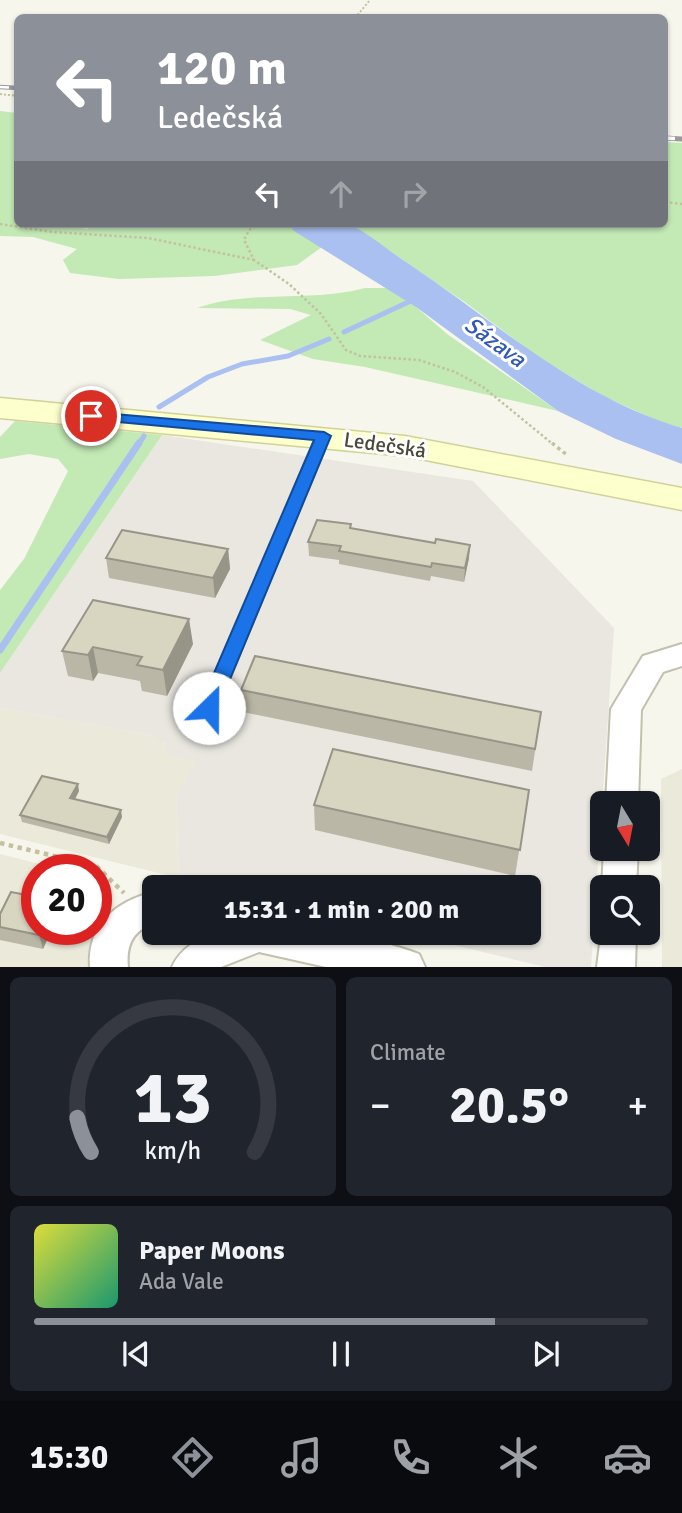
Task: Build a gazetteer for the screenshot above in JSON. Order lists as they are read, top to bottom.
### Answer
{
  "streets": {
    "main road": ["Ledečská"]
  },
  "water": ["Sázava"],
  "north": "bottom",
  "page": {
    "turn": ["120 m", "Ledečská"],
    "limit": "20",
    "trip": "15:31 · 1 min · 200 m",
    "tile": "Climate",
    "heat": ["−", "20.5°", "+"],
    "song": ["Paper Moons", "Ada Vale"],
    "tabs": "15:30",
    "gauge": ["13", "km/h"]
  }
}
